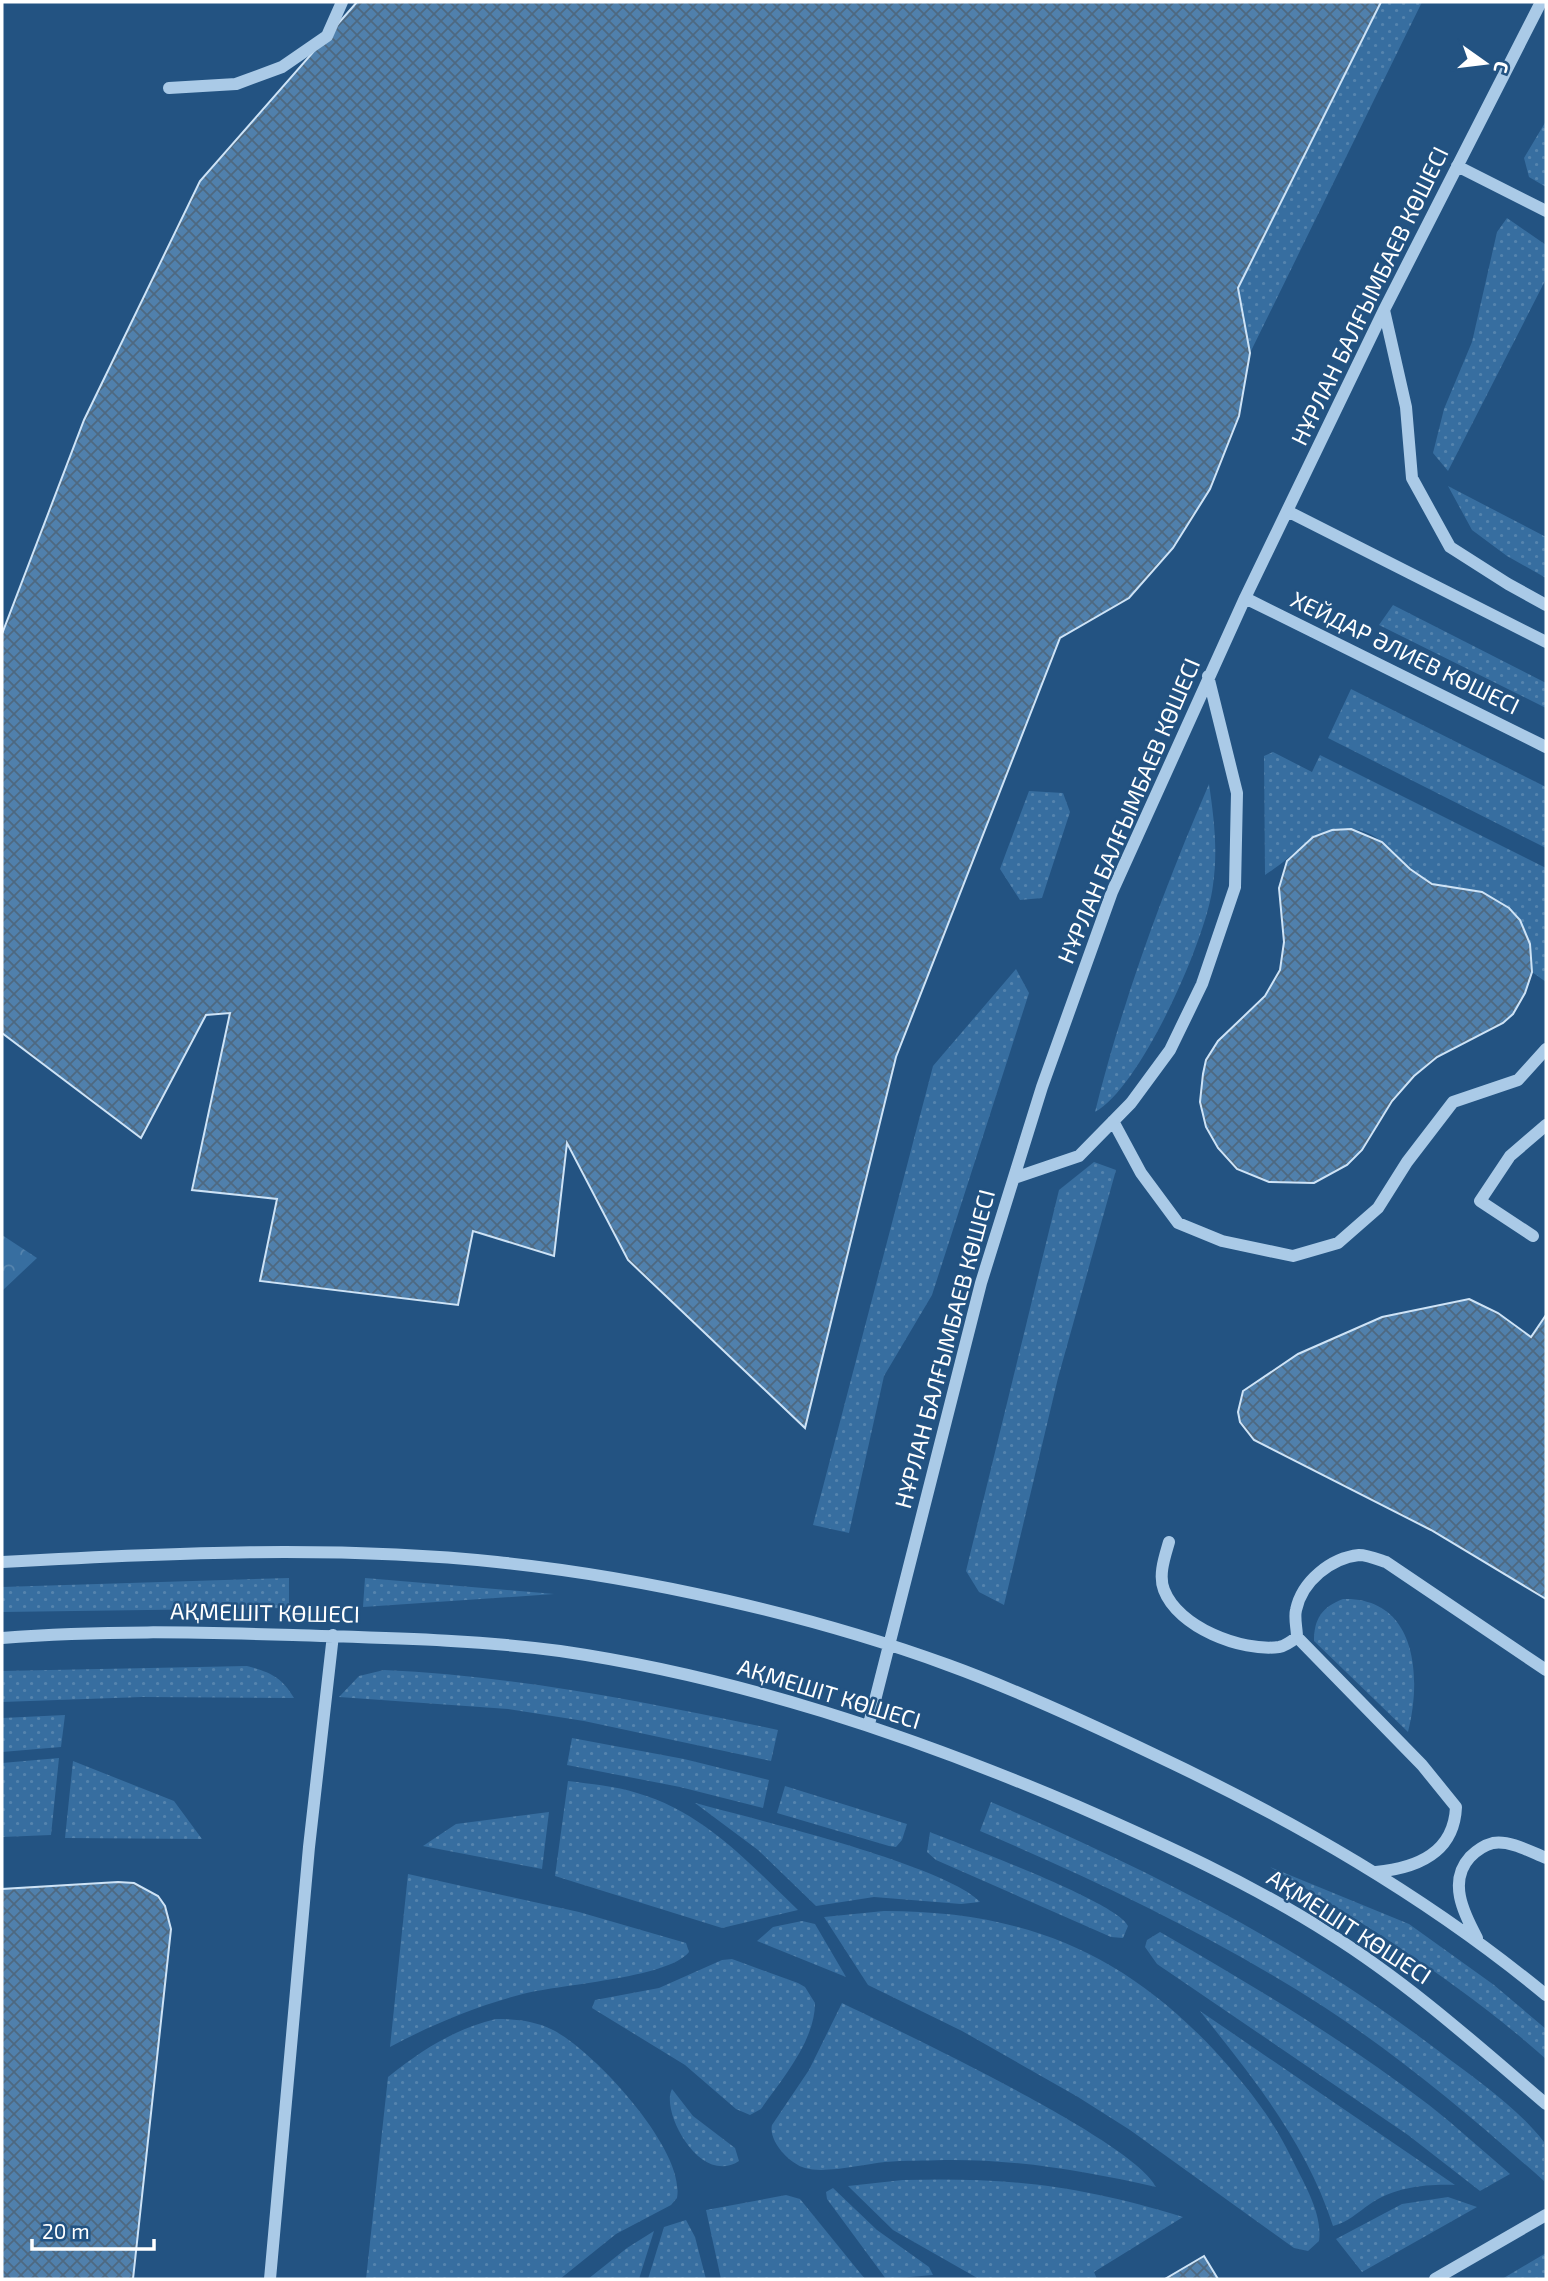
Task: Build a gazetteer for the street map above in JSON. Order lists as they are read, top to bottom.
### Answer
{
  "streets": {
    "street": ["НҰРЛАН БАЛҒЫМБАЕВ КӨШЕСІ", "ХЕЙДАР ӘЛИЕВ КӨШЕСІ", "АҚМЕШІТ КӨШЕСІ"]
  },
  "crossings": [
    ["НҰРЛАН БАЛҒЫМБАЕВ КӨШЕСІ", "ХЕЙДАР ӘЛИЕВ КӨШЕСІ"],
    ["НҰРЛАН БАЛҒЫМБАЕВ КӨШЕСІ", "АҚМЕШІТ КӨШЕСІ"]
  ],
  "scale_bar": "20 m",
  "north": "right"
}
